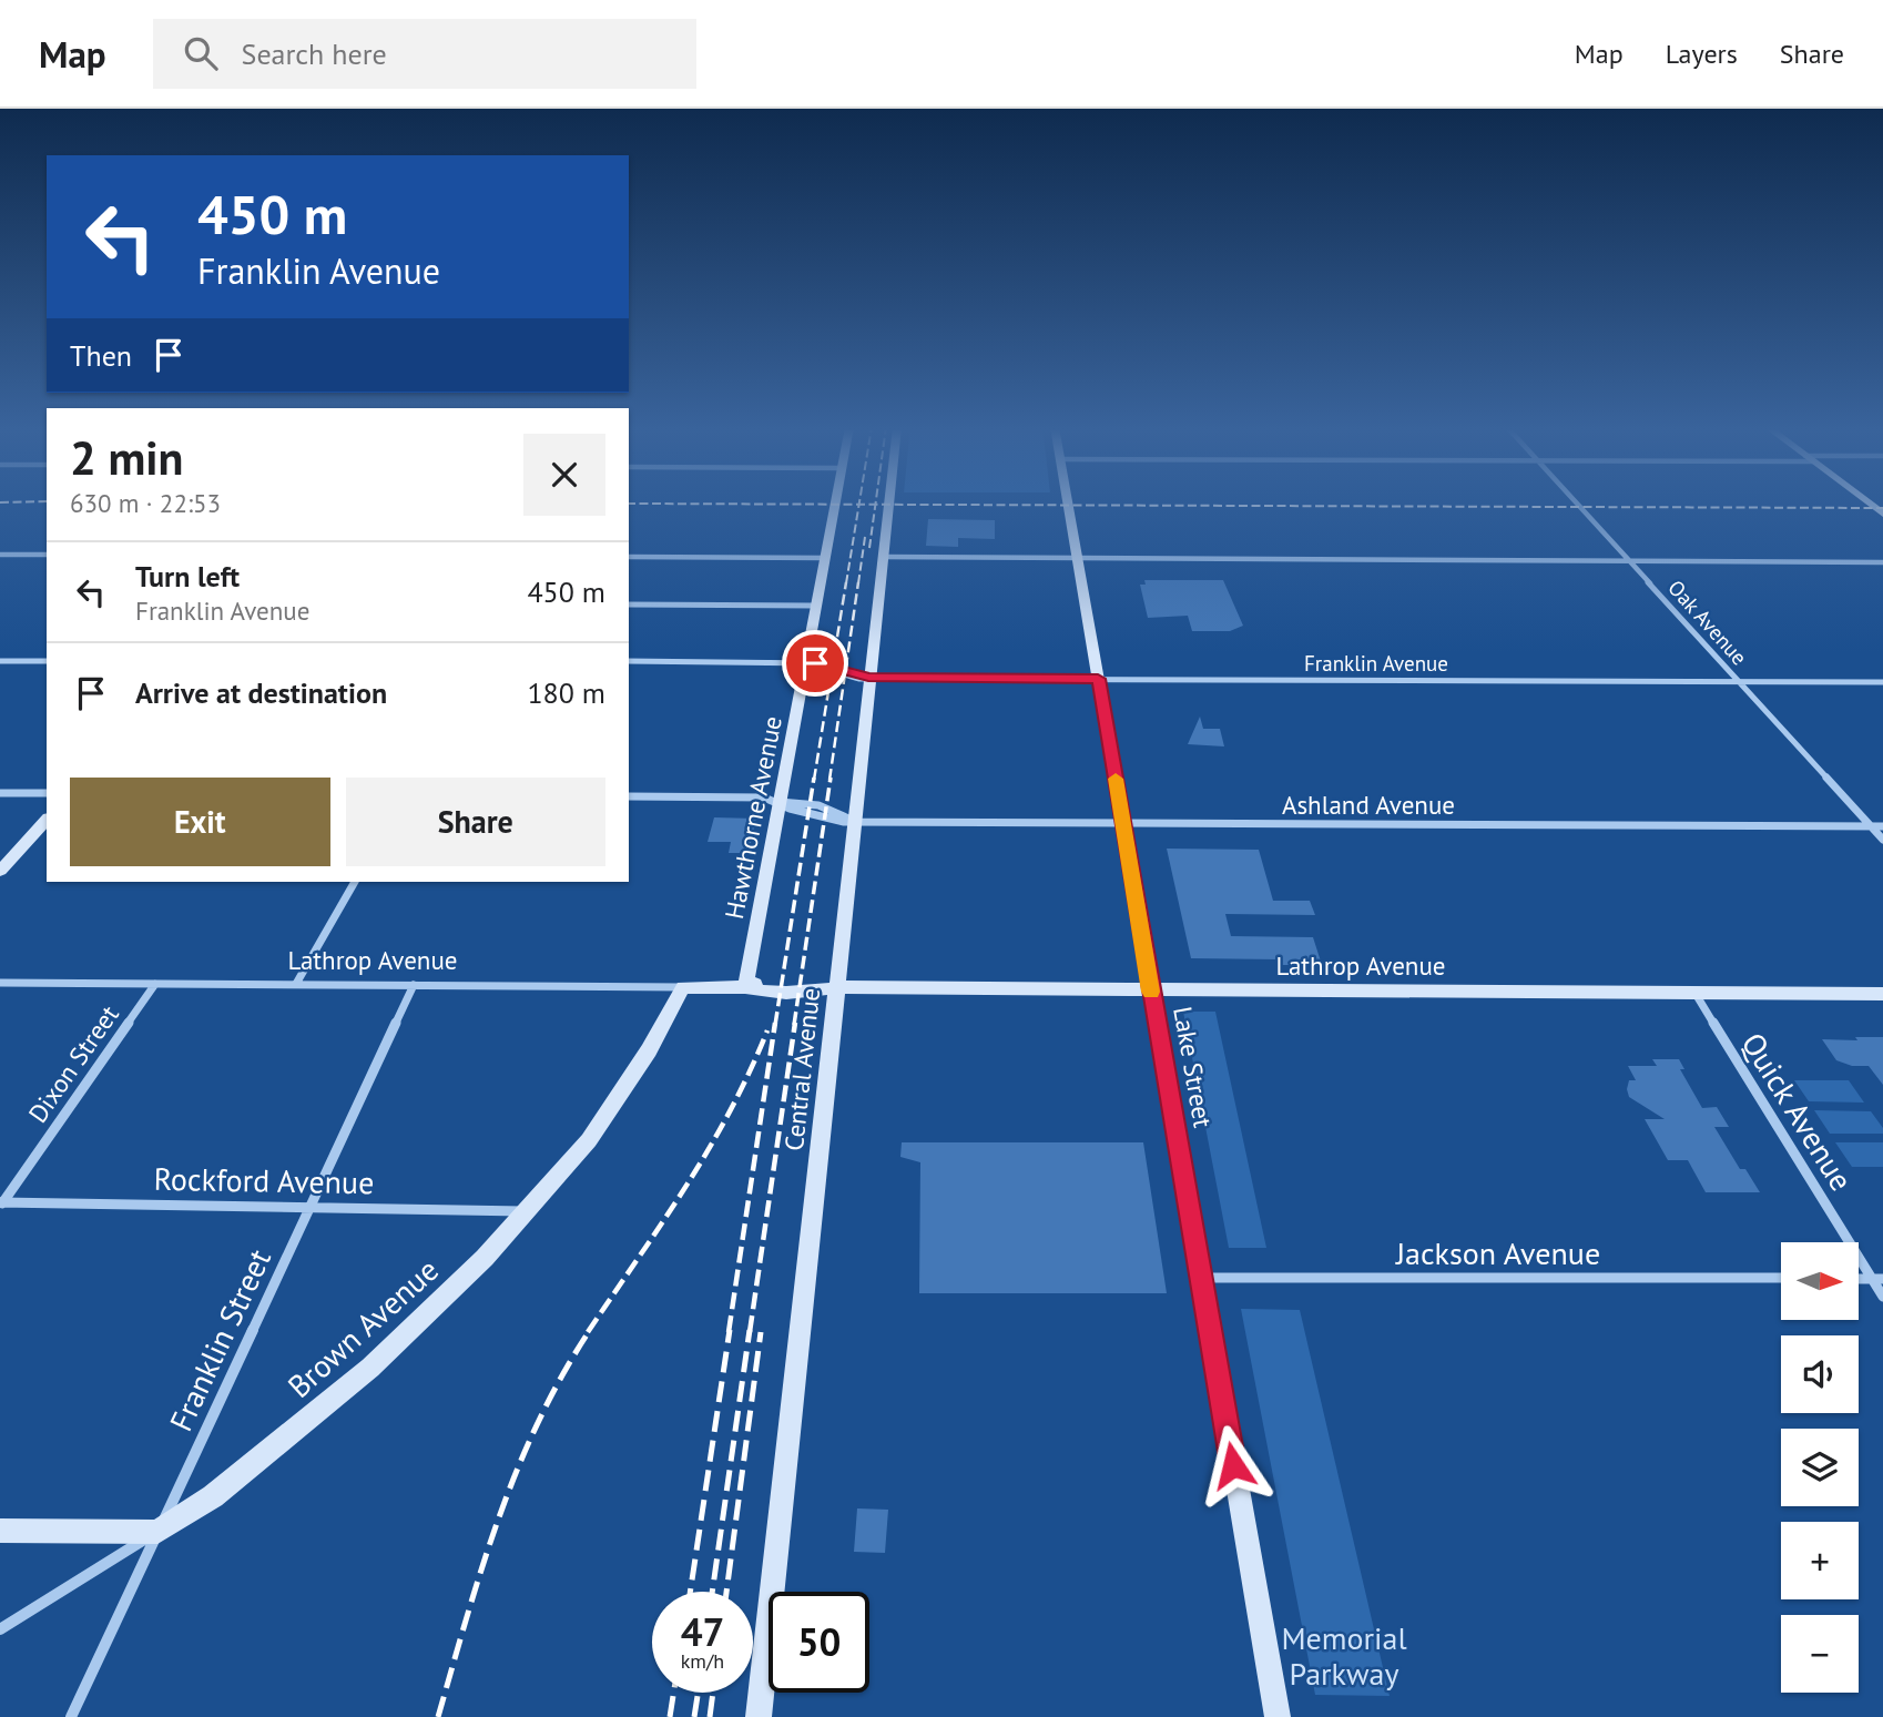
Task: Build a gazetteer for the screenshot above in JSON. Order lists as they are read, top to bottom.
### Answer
{
  "streets": {
    "street": [
      "Oak Avenue",
      "Franklin Avenue",
      "Ashland Avenue",
      "Hawthorne Avenue",
      "Lathrop Avenue",
      "Dixon Street",
      "Lake Street",
      "Central Avenue",
      "Quick Avenue",
      "Rockford Avenue",
      "Jackson Avenue",
      "Brown Avenue",
      "Franklin Street"
    ]
  },
  "crossings": [
    ["Oak Avenue", "Franklin Avenue"],
    ["Oak Avenue", "Ashland Avenue"],
    ["Franklin Avenue", "Hawthorne Avenue"],
    ["Franklin Avenue", "Lake Street"],
    ["Franklin Avenue", "Central Avenue"],
    ["Ashland Avenue", "Hawthorne Avenue"],
    ["Ashland Avenue", "Lake Street"],
    ["Ashland Avenue", "Central Avenue"],
    ["Hawthorne Avenue", "Lathrop Avenue"],
    ["Lathrop Avenue", "Dixon Street"],
    ["Lathrop Avenue", "Lake Street"],
    ["Lathrop Avenue", "Central Avenue"],
    ["Lathrop Avenue", "Quick Avenue"],
    ["Lathrop Avenue", "Brown Avenue"],
    ["Lathrop Avenue", "Franklin Street"],
    ["Dixon Street", "Rockford Avenue"],
    ["Lake Street", "Jackson Avenue"],
    ["Rockford Avenue", "Brown Avenue"],
    ["Rockford Avenue", "Franklin Street"],
    ["Brown Avenue", "Franklin Street"]
  ],
  "parks": ["Memorial Parkway"],
  "north": "right",
  "page": {
    "header": "Map",
    "search": "Search here",
    "nav": ["Map", "Layers", "Share"],
    "turn": ["450 m", "Franklin Avenue"],
    "then": "Then",
    "heading": ["2 min", "630 m · 22:53"],
    "list": [
      {
        "name": "Turn left",
        "note": "Franklin Avenue",
        "value": "450 m"
      },
      {
        "name": "Arrive at destination",
        "value": "180 m"
      }
    ],
    "buttons": ["Exit", "Share"],
    "map_buttons": ["+", "−"],
    "speed": "47 km/h",
    "limit": "50"
  }
}
